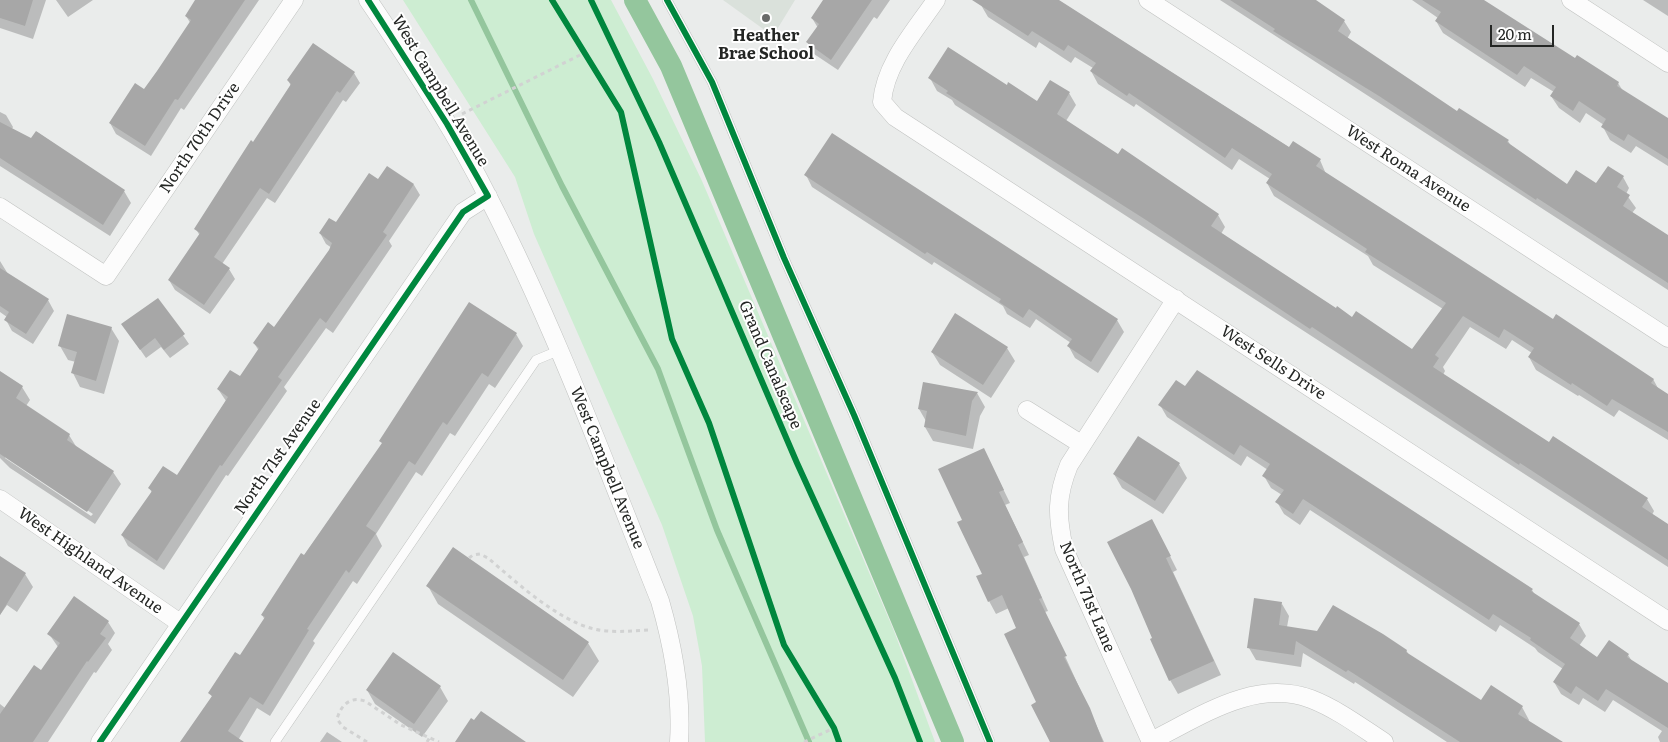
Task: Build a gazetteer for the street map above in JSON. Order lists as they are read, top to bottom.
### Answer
{
  "streets": {
    "street": [
      "West Campbell Avenue",
      "North 70th Drive",
      "West Roma Avenue",
      "West Sells Drive",
      "North 71st Avenue",
      "West Highland Avenue",
      "North 71st Lane"
    ],
    "cycle path": ["Grand Canalscape"]
  },
  "crossings": [
    ["West Campbell Avenue", "North 71st Avenue"],
    ["West Sells Drive", "North 71st Lane"],
    ["North 71st Avenue", "West Highland Avenue"]
  ],
  "places": ["Heather Brae School"],
  "scale_bar": "20 m"
}
